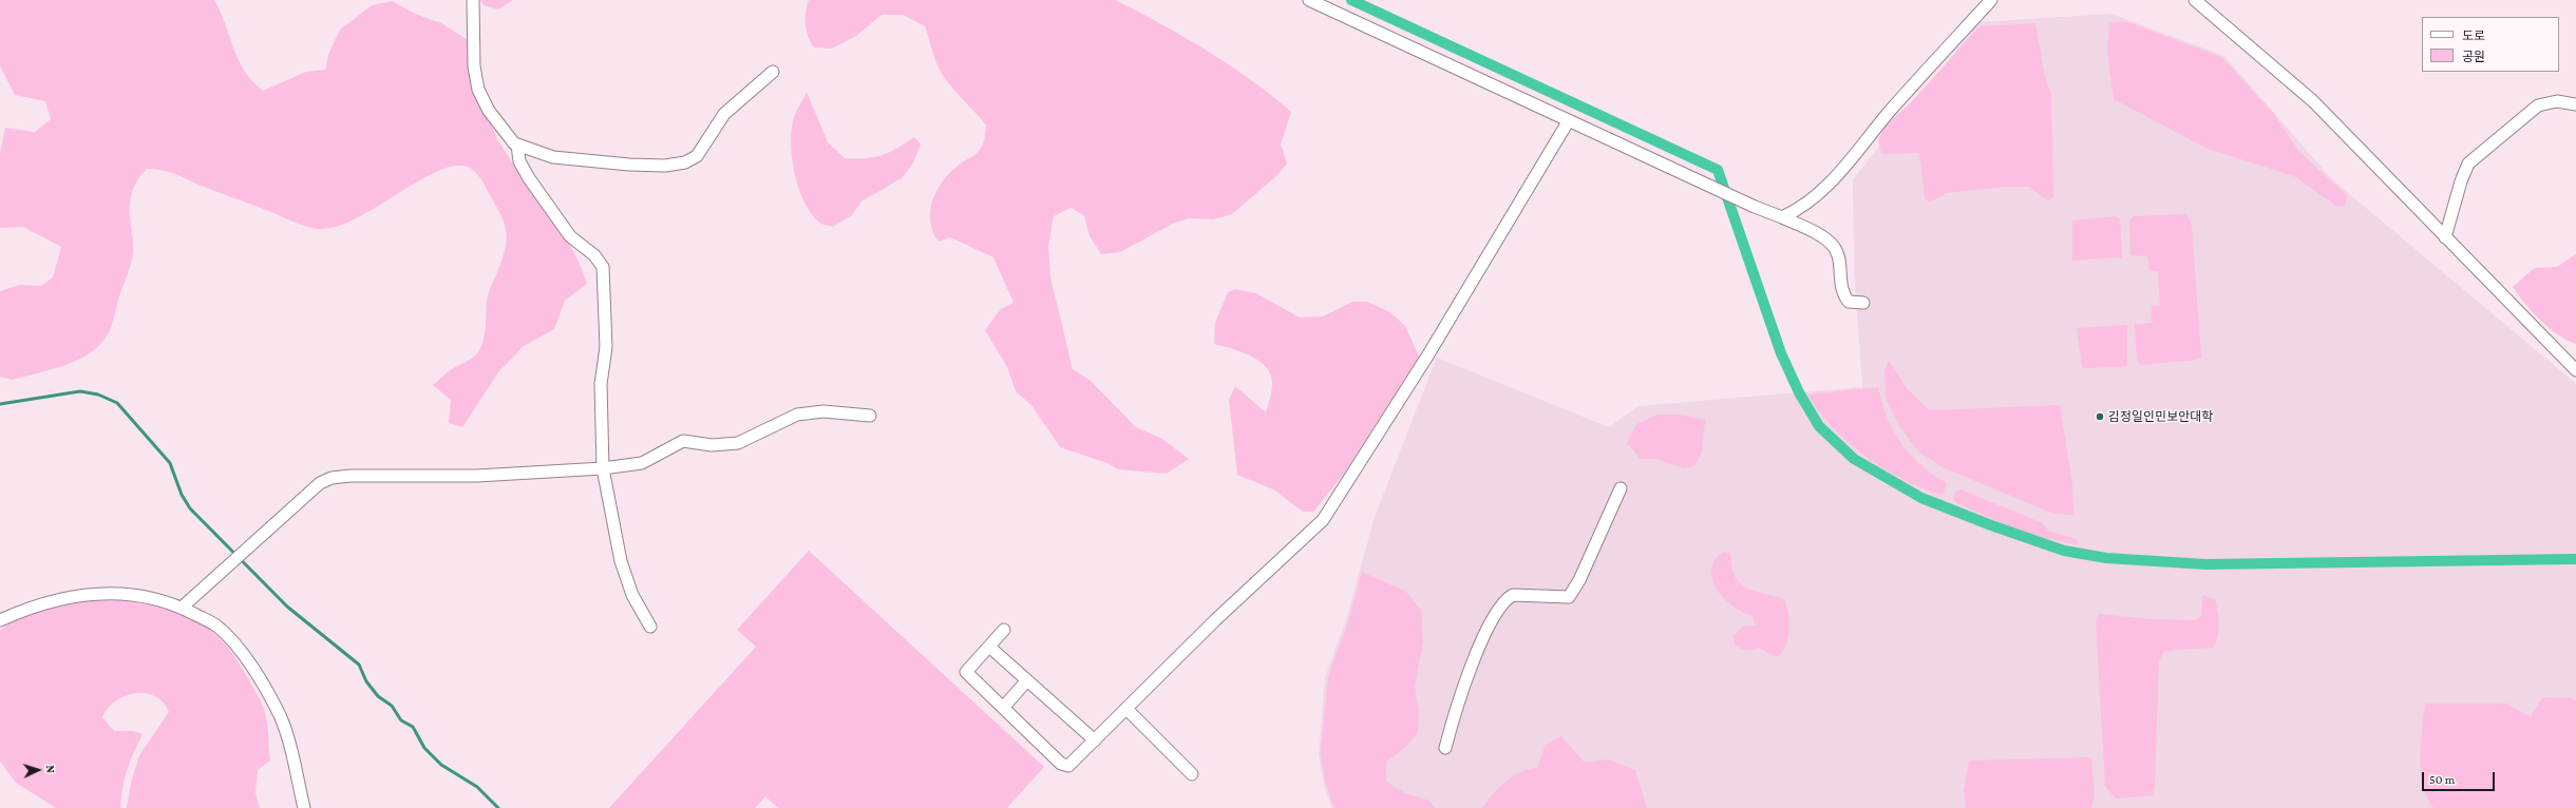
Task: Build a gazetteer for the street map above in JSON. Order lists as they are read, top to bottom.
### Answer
{
  "places": ["김정일인민보안대학"],
  "legend": ["도로", "공원"],
  "scale_bar": "50 m",
  "north": "right"
}
